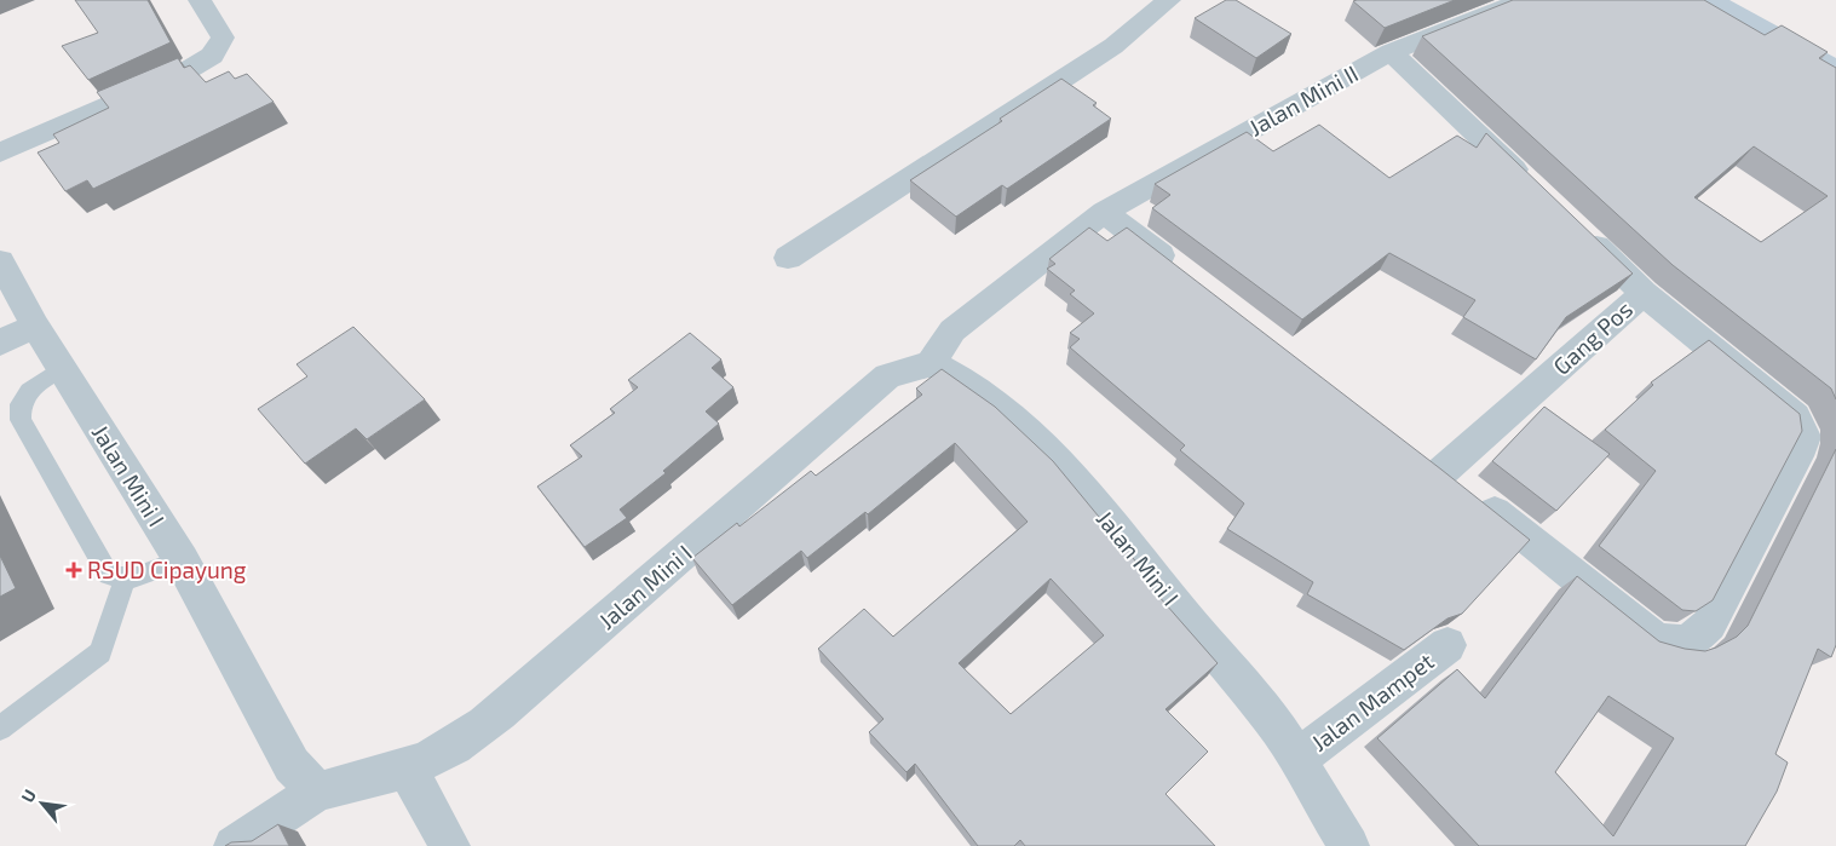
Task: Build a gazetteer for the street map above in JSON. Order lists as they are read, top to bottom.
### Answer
{
  "streets": {
    "street": [
      "Jalan Mini II",
      "Gang Pos",
      "Jalan Mini I",
      "Jalan Mampet"
    ]
  },
  "crossings": [
    ["Jalan Mini II", "Jalan Mini I"],
    ["Jalan Mini I", "Jalan Mampet"]
  ],
  "places": {
    "health": ["RSUD Cipayung"]
  },
  "north": "top left"
}
